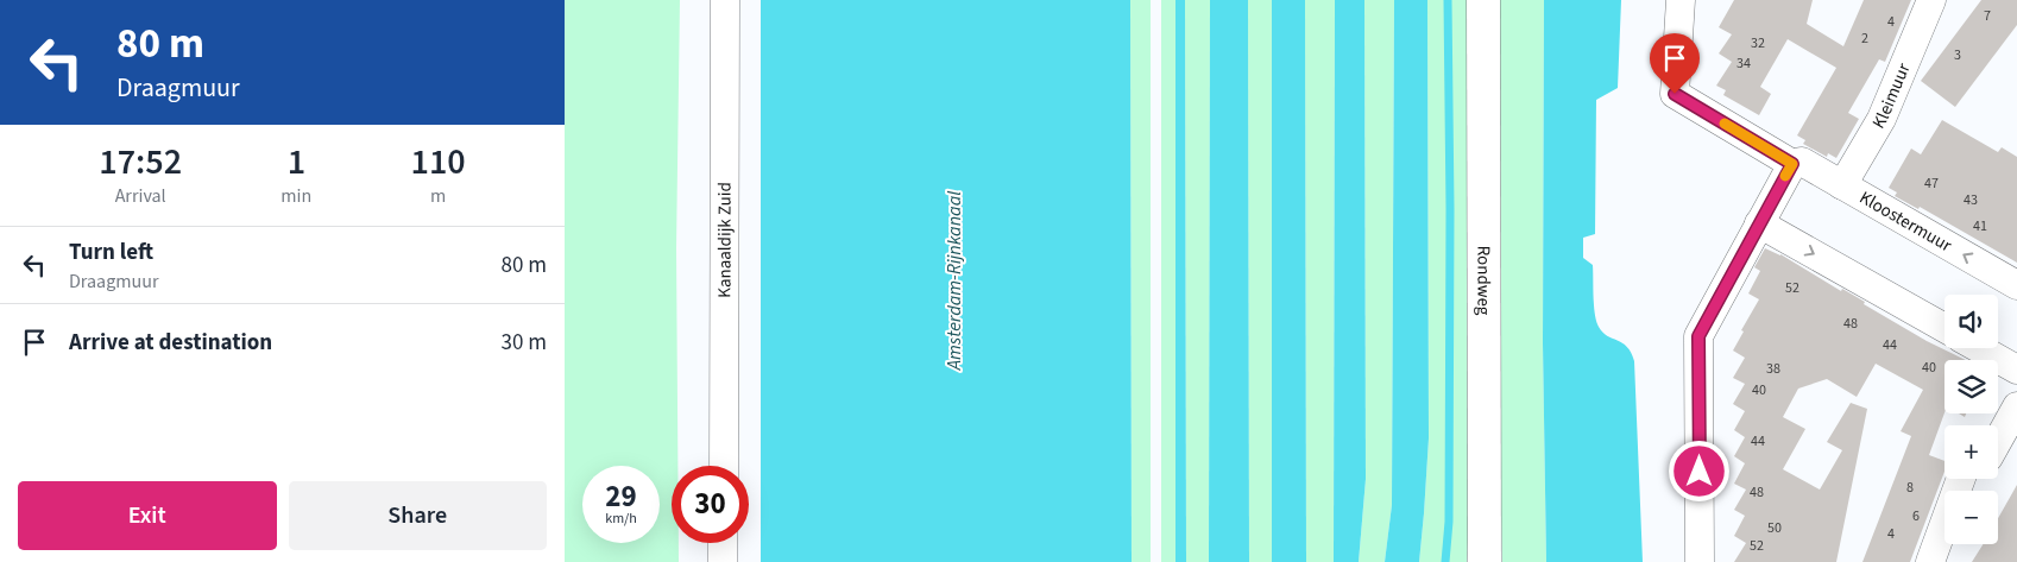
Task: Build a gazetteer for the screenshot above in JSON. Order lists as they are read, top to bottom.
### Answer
{
  "streets": {
    "main road": ["Rondweg"],
    "street": ["Kleimuur", "Kloostermuur", "Kanaaldijk Zuid"]
  },
  "crossings": [
    ["Kleimuur", "Kloostermuur"]
  ],
  "water": ["Amsterdam-Rijnkanaal"],
  "house_numbers": [
    "7",
    "4",
    "2",
    "32",
    "3",
    "34",
    "47",
    "43",
    "41",
    "52",
    "48",
    "44",
    "40",
    "38",
    "40",
    "44",
    "8",
    "48",
    "6",
    "50",
    "4",
    "52"
  ],
  "page": {
    "turn": ["80 m", "Draagmuur"],
    "eta": [
      "17:52",
      "Arrival",
      "1",
      "min",
      "110",
      "m"
    ],
    "list": [
      {
        "name": "Turn left",
        "note": "Draagmuur",
        "value": "80 m"
      },
      {
        "name": "Arrive at destination",
        "value": "30 m"
      }
    ],
    "map_buttons": ["+", "−"],
    "speed": "29 km/h",
    "limit": "30",
    "buttons": ["Exit", "Share"]
  }
}
